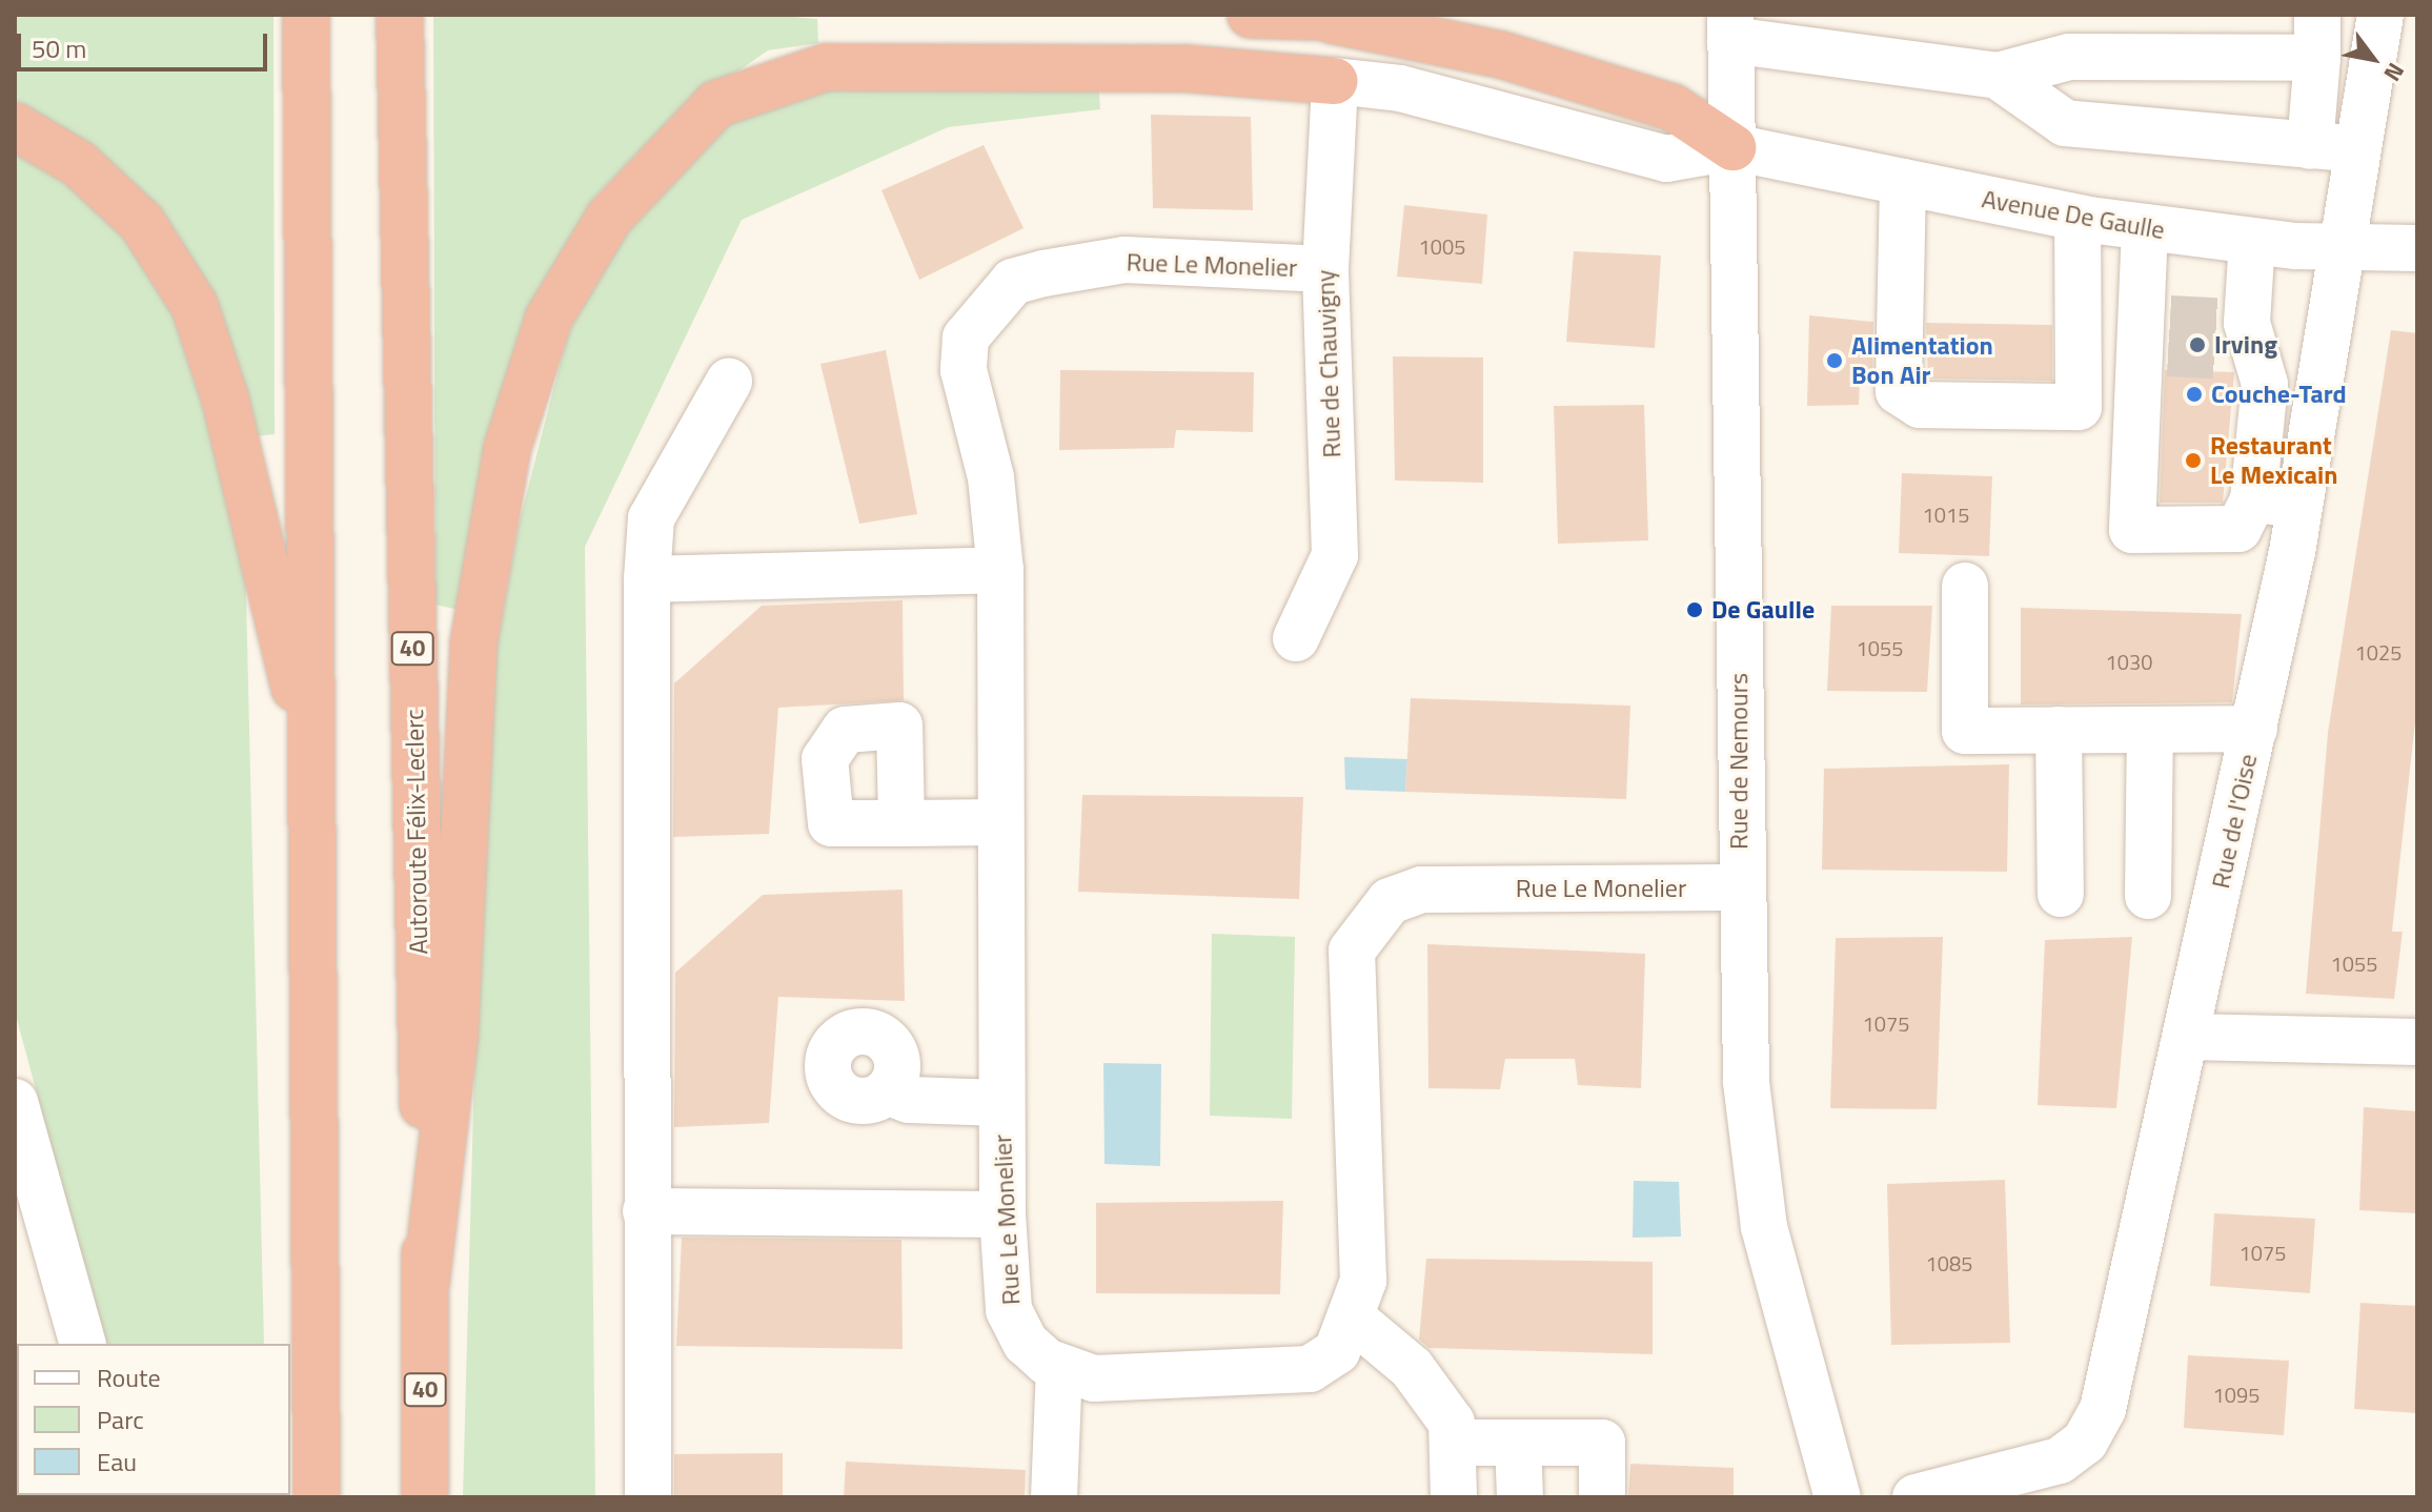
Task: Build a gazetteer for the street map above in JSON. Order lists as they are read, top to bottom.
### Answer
{
  "streets": {
    "highway": ["40", "Autoroute Félix-Leclerc"],
    "street": [
      "Avenue De Gaulle",
      "Rue Le Monelier",
      "Rue de Chauvigny",
      "Rue de Nemours",
      "Rue de l'Oise"
    ]
  },
  "crossings": [
    ["Avenue De Gaulle", "Rue de Nemours"],
    ["Avenue De Gaulle", "Rue de l'Oise"],
    ["Rue Le Monelier", "Rue de Chauvigny"],
    ["Rue Le Monelier", "Rue de Nemours"]
  ],
  "places": [
    "Irving",
    "Alimentation Bon Air",
    "Couche-Tard",
    "Restaurant Le Mexicain",
    "De Gaulle"
  ],
  "house_numbers": [
    "1005",
    "1015",
    "1055",
    "1025",
    "1030",
    "1055",
    "1075",
    "1075",
    "1085",
    "1095"
  ],
  "legend": ["Route", "Parc", "Eau"],
  "scale_bar": "50 m",
  "north": "bottom right"
}
